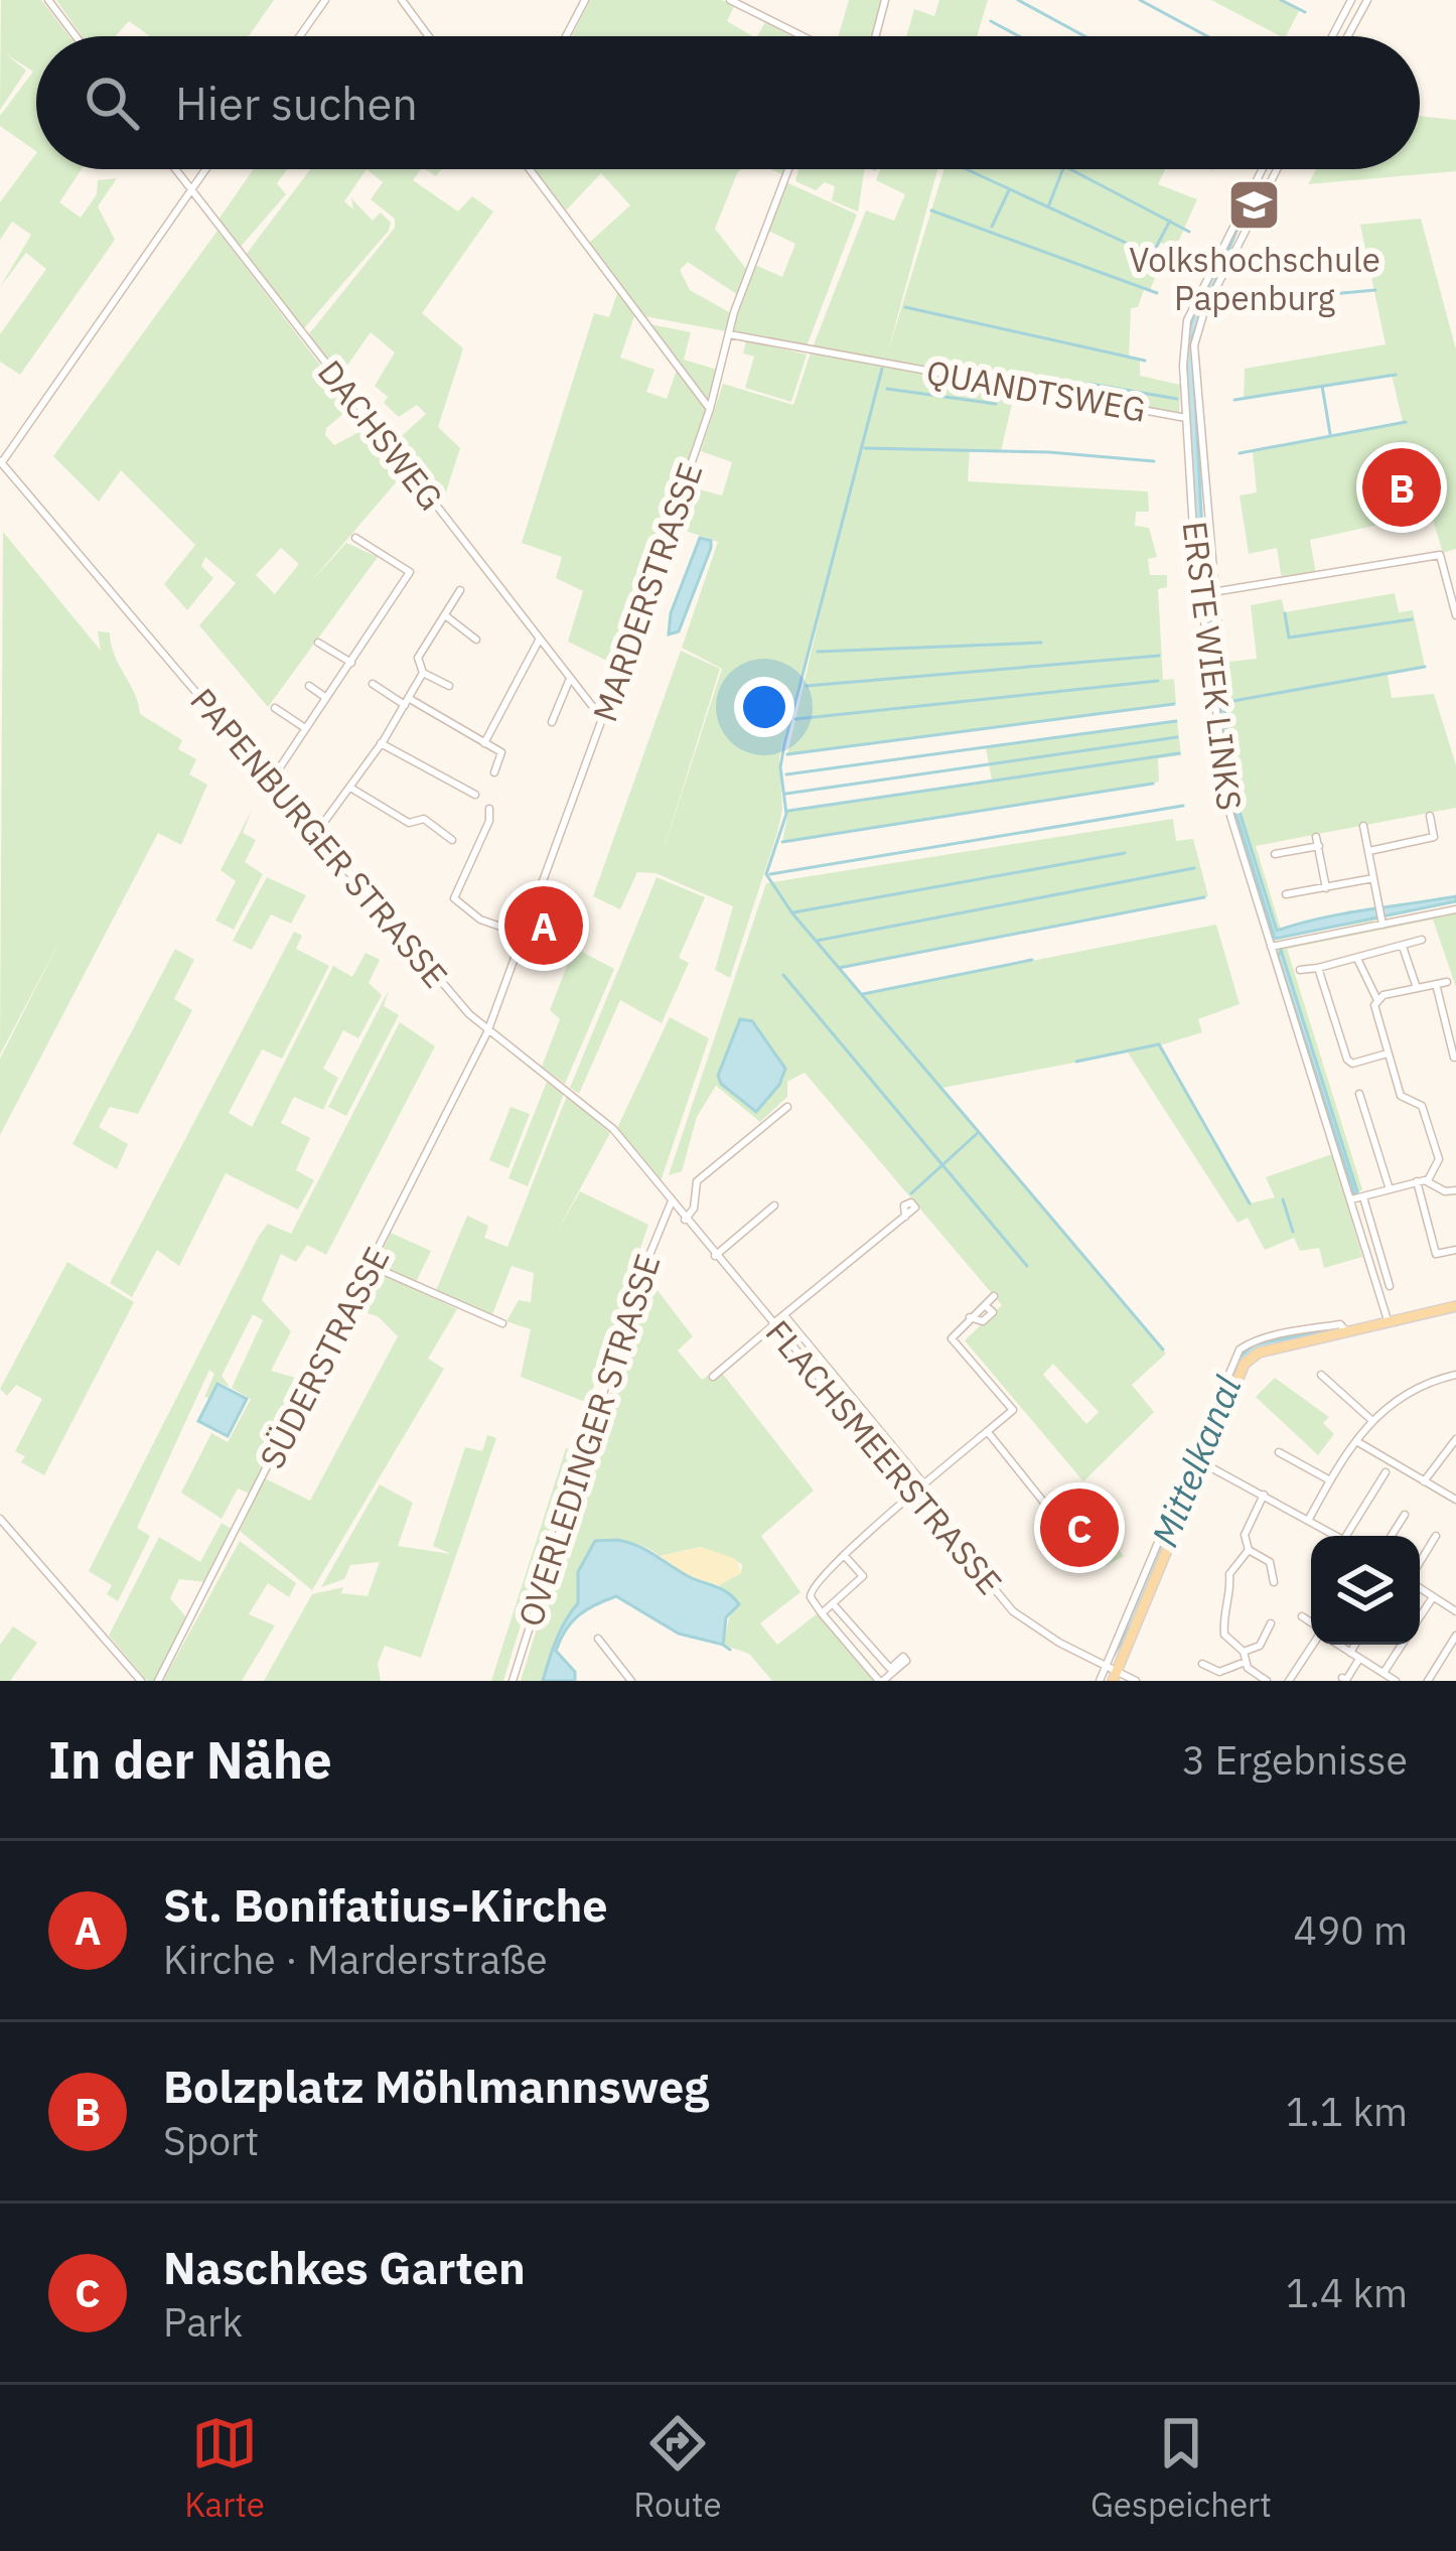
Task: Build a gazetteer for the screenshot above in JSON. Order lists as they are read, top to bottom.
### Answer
{
  "streets": {
    "street": [
      "QUANDTSWEG",
      "DACHSWEG",
      "MARDERSTRASSE",
      "ERSTE WIEK LINKS",
      "PAPENBURGER STRASSE",
      "SÜDERSTRASSE",
      "OVERLEDINGER STRASSE",
      "FLACHSMEERSTRASSE"
    ]
  },
  "crossings": [
    ["QUANDTSWEG", "MARDERSTRASSE"],
    ["QUANDTSWEG", "ERSTE WIEK LINKS"],
    ["DACHSWEG", "MARDERSTRASSE"],
    ["MARDERSTRASSE", "PAPENBURGER STRASSE"],
    ["MARDERSTRASSE", "SÜDERSTRASSE"],
    ["PAPENBURGER STRASSE", "SÜDERSTRASSE"],
    ["PAPENBURGER STRASSE", "FLACHSMEERSTRASSE"],
    ["OVERLEDINGER STRASSE", "FLACHSMEERSTRASSE"]
  ],
  "water": ["Mittelkanal"],
  "places": {
    "school or university": ["Volkshochschule Papenburg"]
  },
  "page": {
    "search": "Hier suchen",
    "pins": ["B", "A", "C"],
    "heading": ["In der Nähe", "3 Ergebnisse"],
    "list": [
      {
        "mark": "A",
        "name": "St. Bonifatius-Kirche",
        "note": "Kirche · Marderstraße",
        "value": "490 m"
      },
      {
        "mark": "B",
        "name": "Bolzplatz Möhlmannsweg",
        "note": "Sport",
        "value": "1.1 km"
      },
      {
        "mark": "C",
        "name": "Naschkes Garten",
        "note": "Park",
        "value": "1.4 km"
      }
    ],
    "nav": ["Karte", "Route", "Gespeichert"]
  }
}
